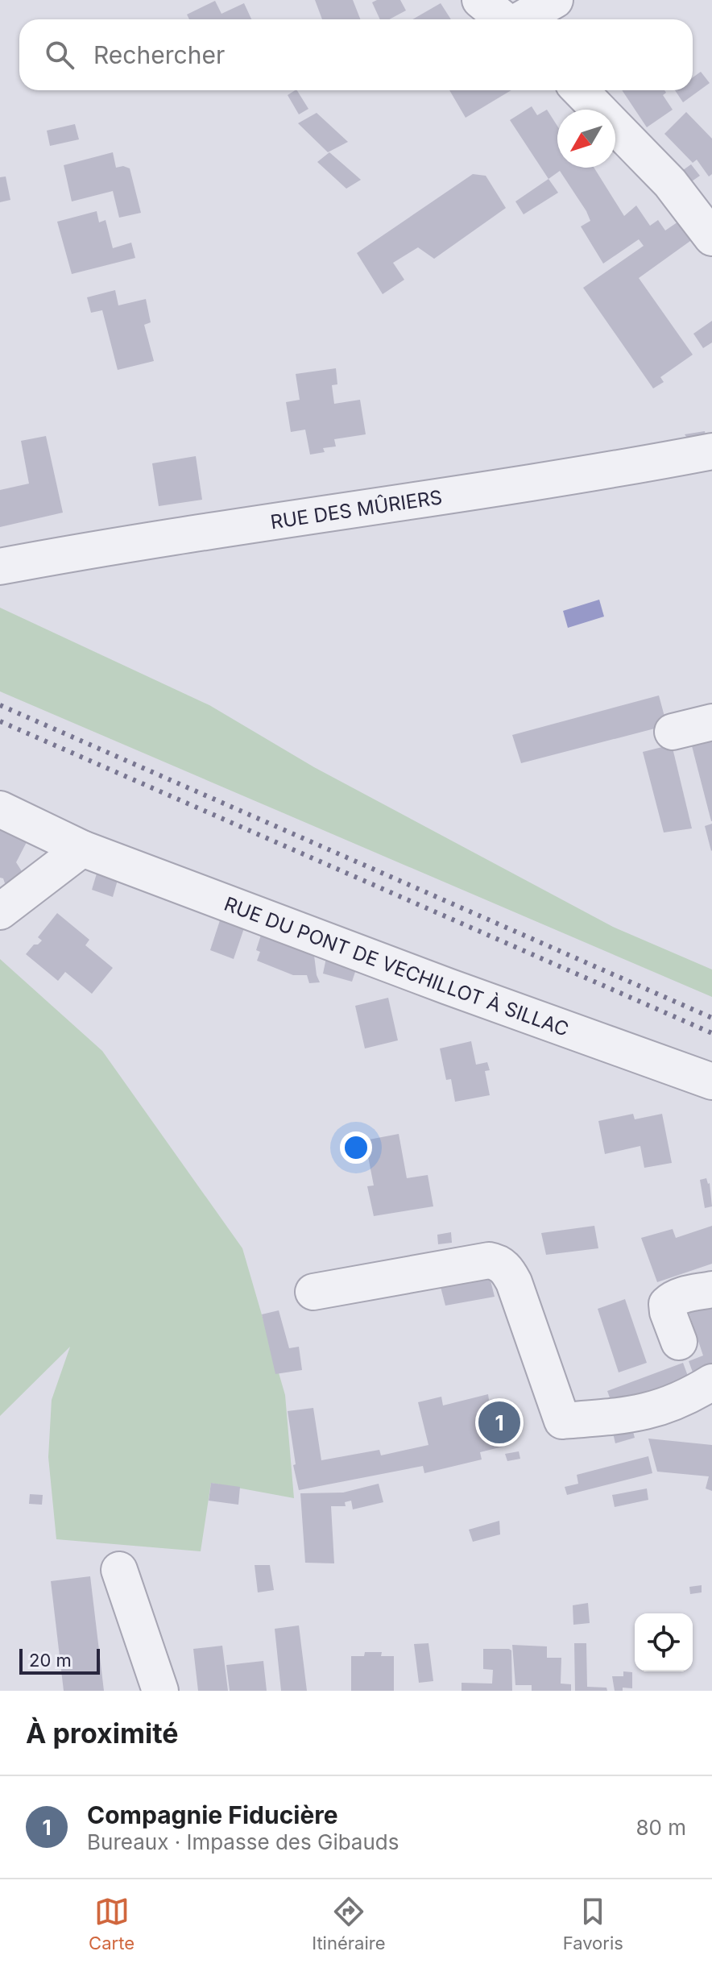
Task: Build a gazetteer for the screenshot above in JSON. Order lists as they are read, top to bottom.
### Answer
{
  "streets": {
    "street": ["RUE DES MÛRIERS", "RUE DU PONT DE VECHILLOT À SILLAC"]
  },
  "scale_bar": "20 m",
  "north": "bottom left",
  "page": {
    "search": "Rechercher",
    "pins": "1",
    "scale": "20 m",
    "heading": "À proximité",
    "list": [
      {
        "mark": "1",
        "name": "Compagnie Fiducière",
        "note": "Bureaux · Impasse des Gibauds",
        "value": "80 m"
      }
    ],
    "nav": ["Carte", "Itinéraire", "Favoris"]
  }
}
